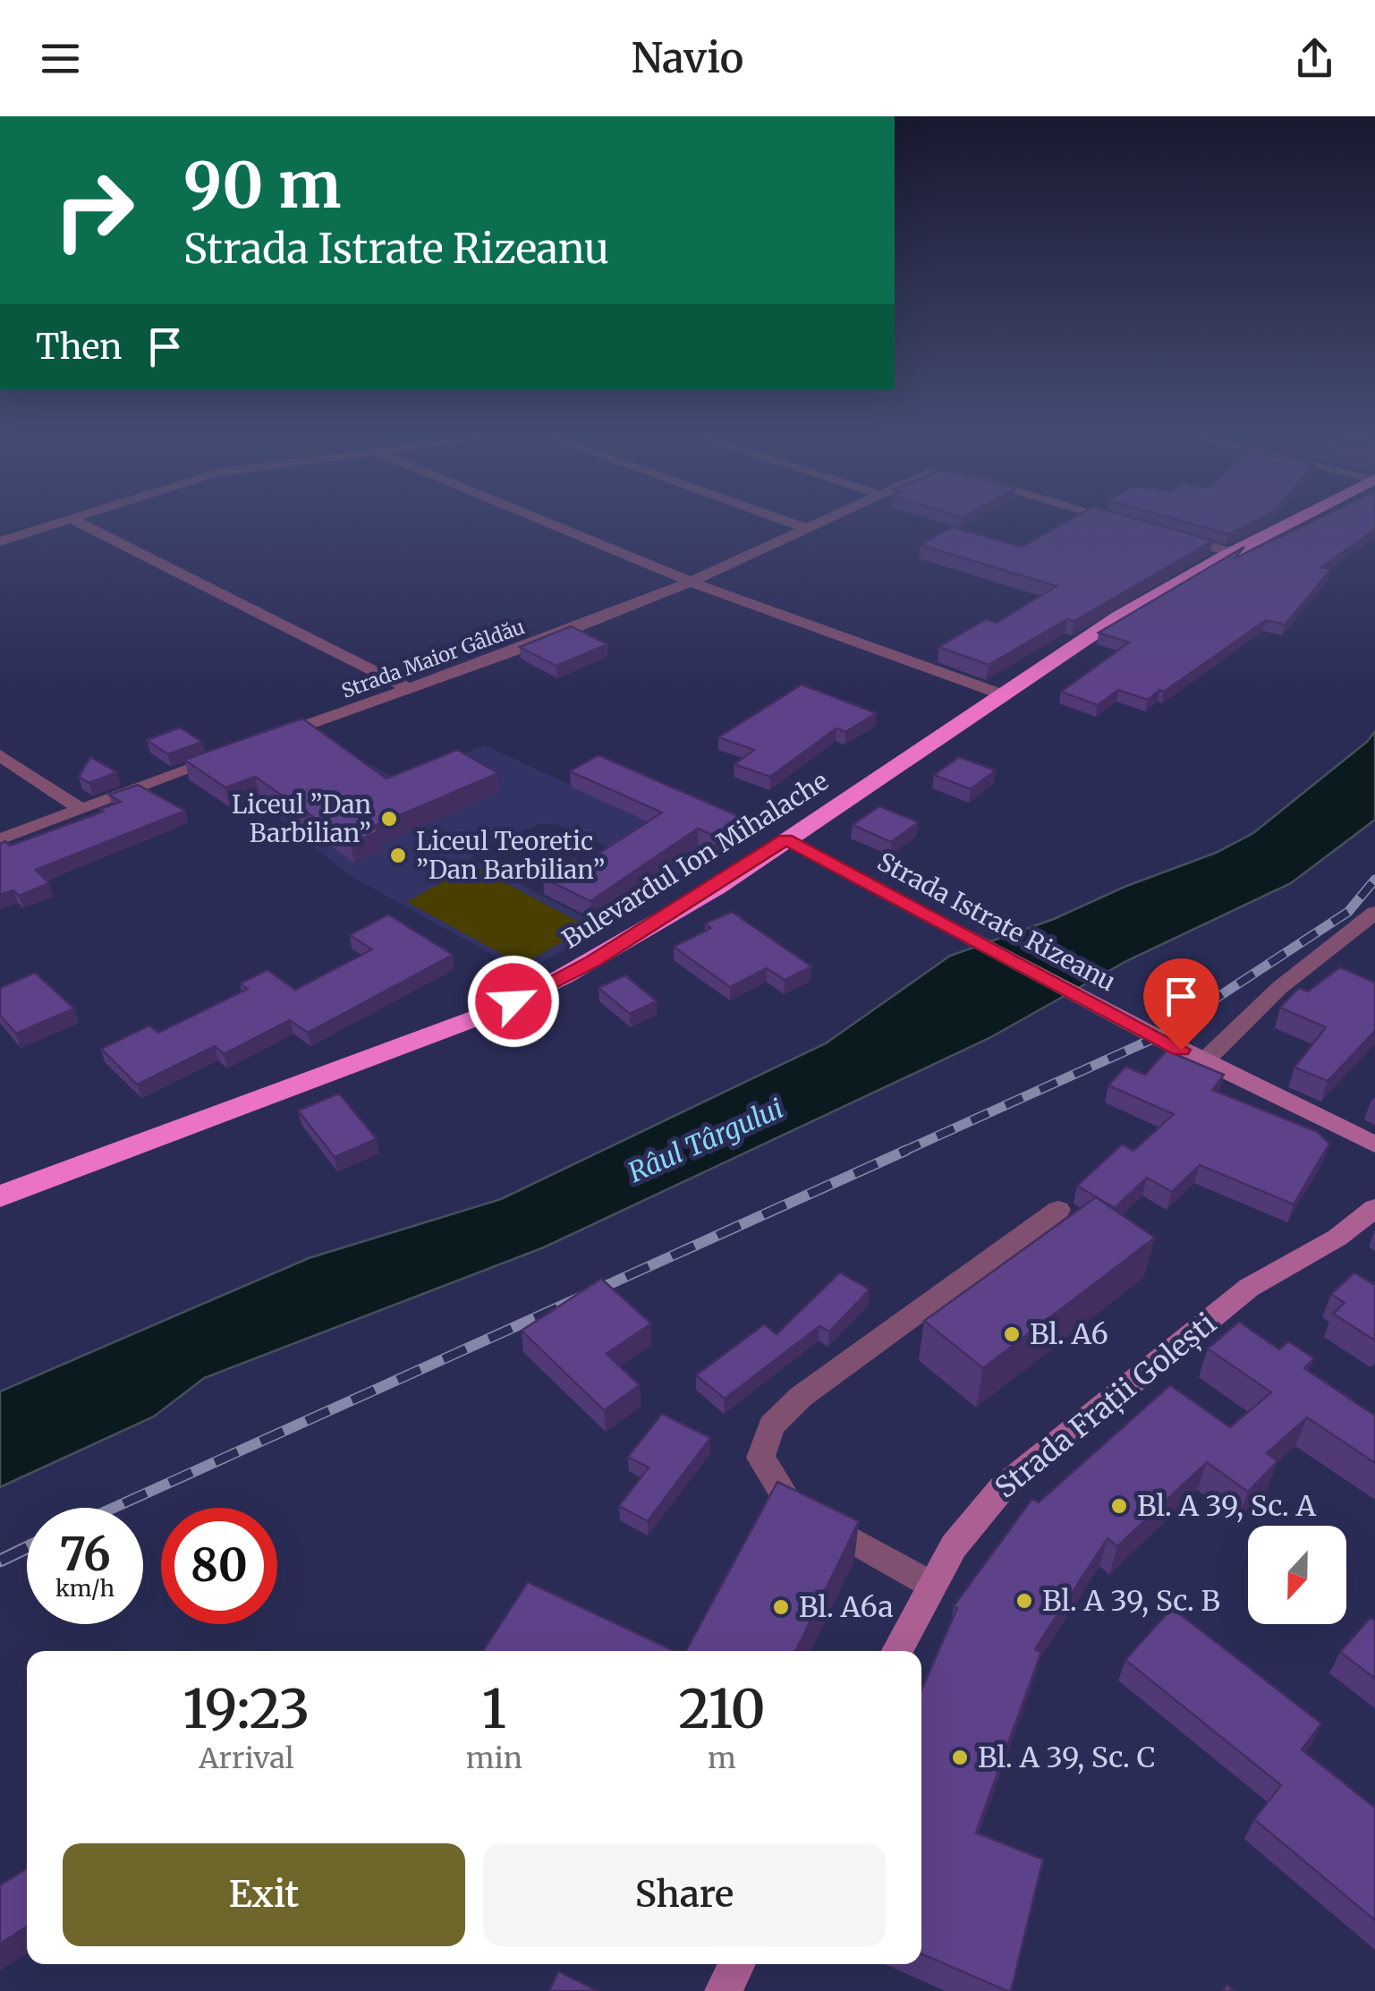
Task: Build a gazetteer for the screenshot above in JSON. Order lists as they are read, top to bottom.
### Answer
{
  "streets": {
    "highway": ["Bulevardul Ion Mihalache"],
    "street": ["Strada Maior Gâldău", "Strada Istrate Rizeanu", "Strada Frații Golești"]
  },
  "crossings": [
    ["Bulevardul Ion Mihalache", "Strada Istrate Rizeanu"]
  ],
  "water": ["Râul Târgului"],
  "places": [
    "Liceul ”Dan Barbilian”",
    "Liceul Teoretic ”Dan Barbilian”",
    "Bl. A6",
    "Bl. A 39, Sc. A",
    "Bl. A 39, Sc. B",
    "Bl. A6a",
    "Bl. A 39, Sc. C"
  ],
  "north": "bottom",
  "page": {
    "header": "Navio",
    "turn": ["90 m", "Strada Istrate Rizeanu"],
    "then": "Then",
    "speed": "76 km/h",
    "limit": "80",
    "eta": [
      "19:23",
      "Arrival",
      "1",
      "min",
      "210",
      "m"
    ],
    "buttons": ["Exit", "Share"]
  }
}
